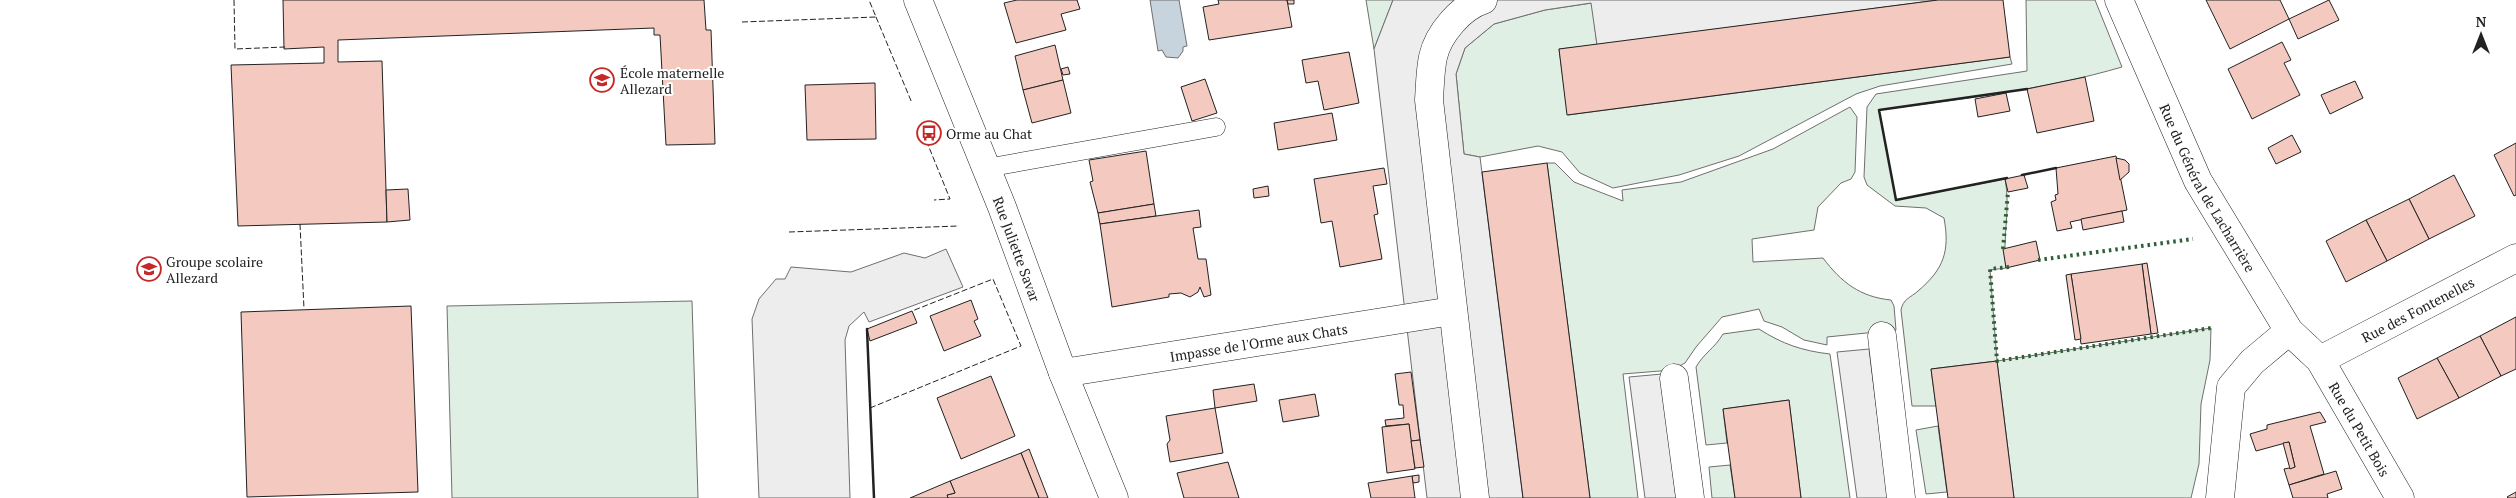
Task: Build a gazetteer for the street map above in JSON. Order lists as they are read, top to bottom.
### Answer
{
  "streets": {
    "street": [
      "Rue du Général de Lacharrière",
      "Rue Juliette Savar",
      "Rue des Fontenelles",
      "Impasse de l'Orme aux Chats",
      "Rue du Petit Bois"
    ]
  },
  "crossings": [
    ["Rue du Général de Lacharrière", "Rue des Fontenelles"],
    ["Rue du Général de Lacharrière", "Rue du Petit Bois"],
    ["Rue Juliette Savar", "Impasse de l'Orme aux Chats"],
    ["Rue des Fontenelles", "Rue du Petit Bois"]
  ],
  "places": {
    "school or university": ["École maternelle Allezard", "Groupe scolaire Allezard"],
    "bus stop": ["Orme au Chat"]
  },
  "north": "top"
}
